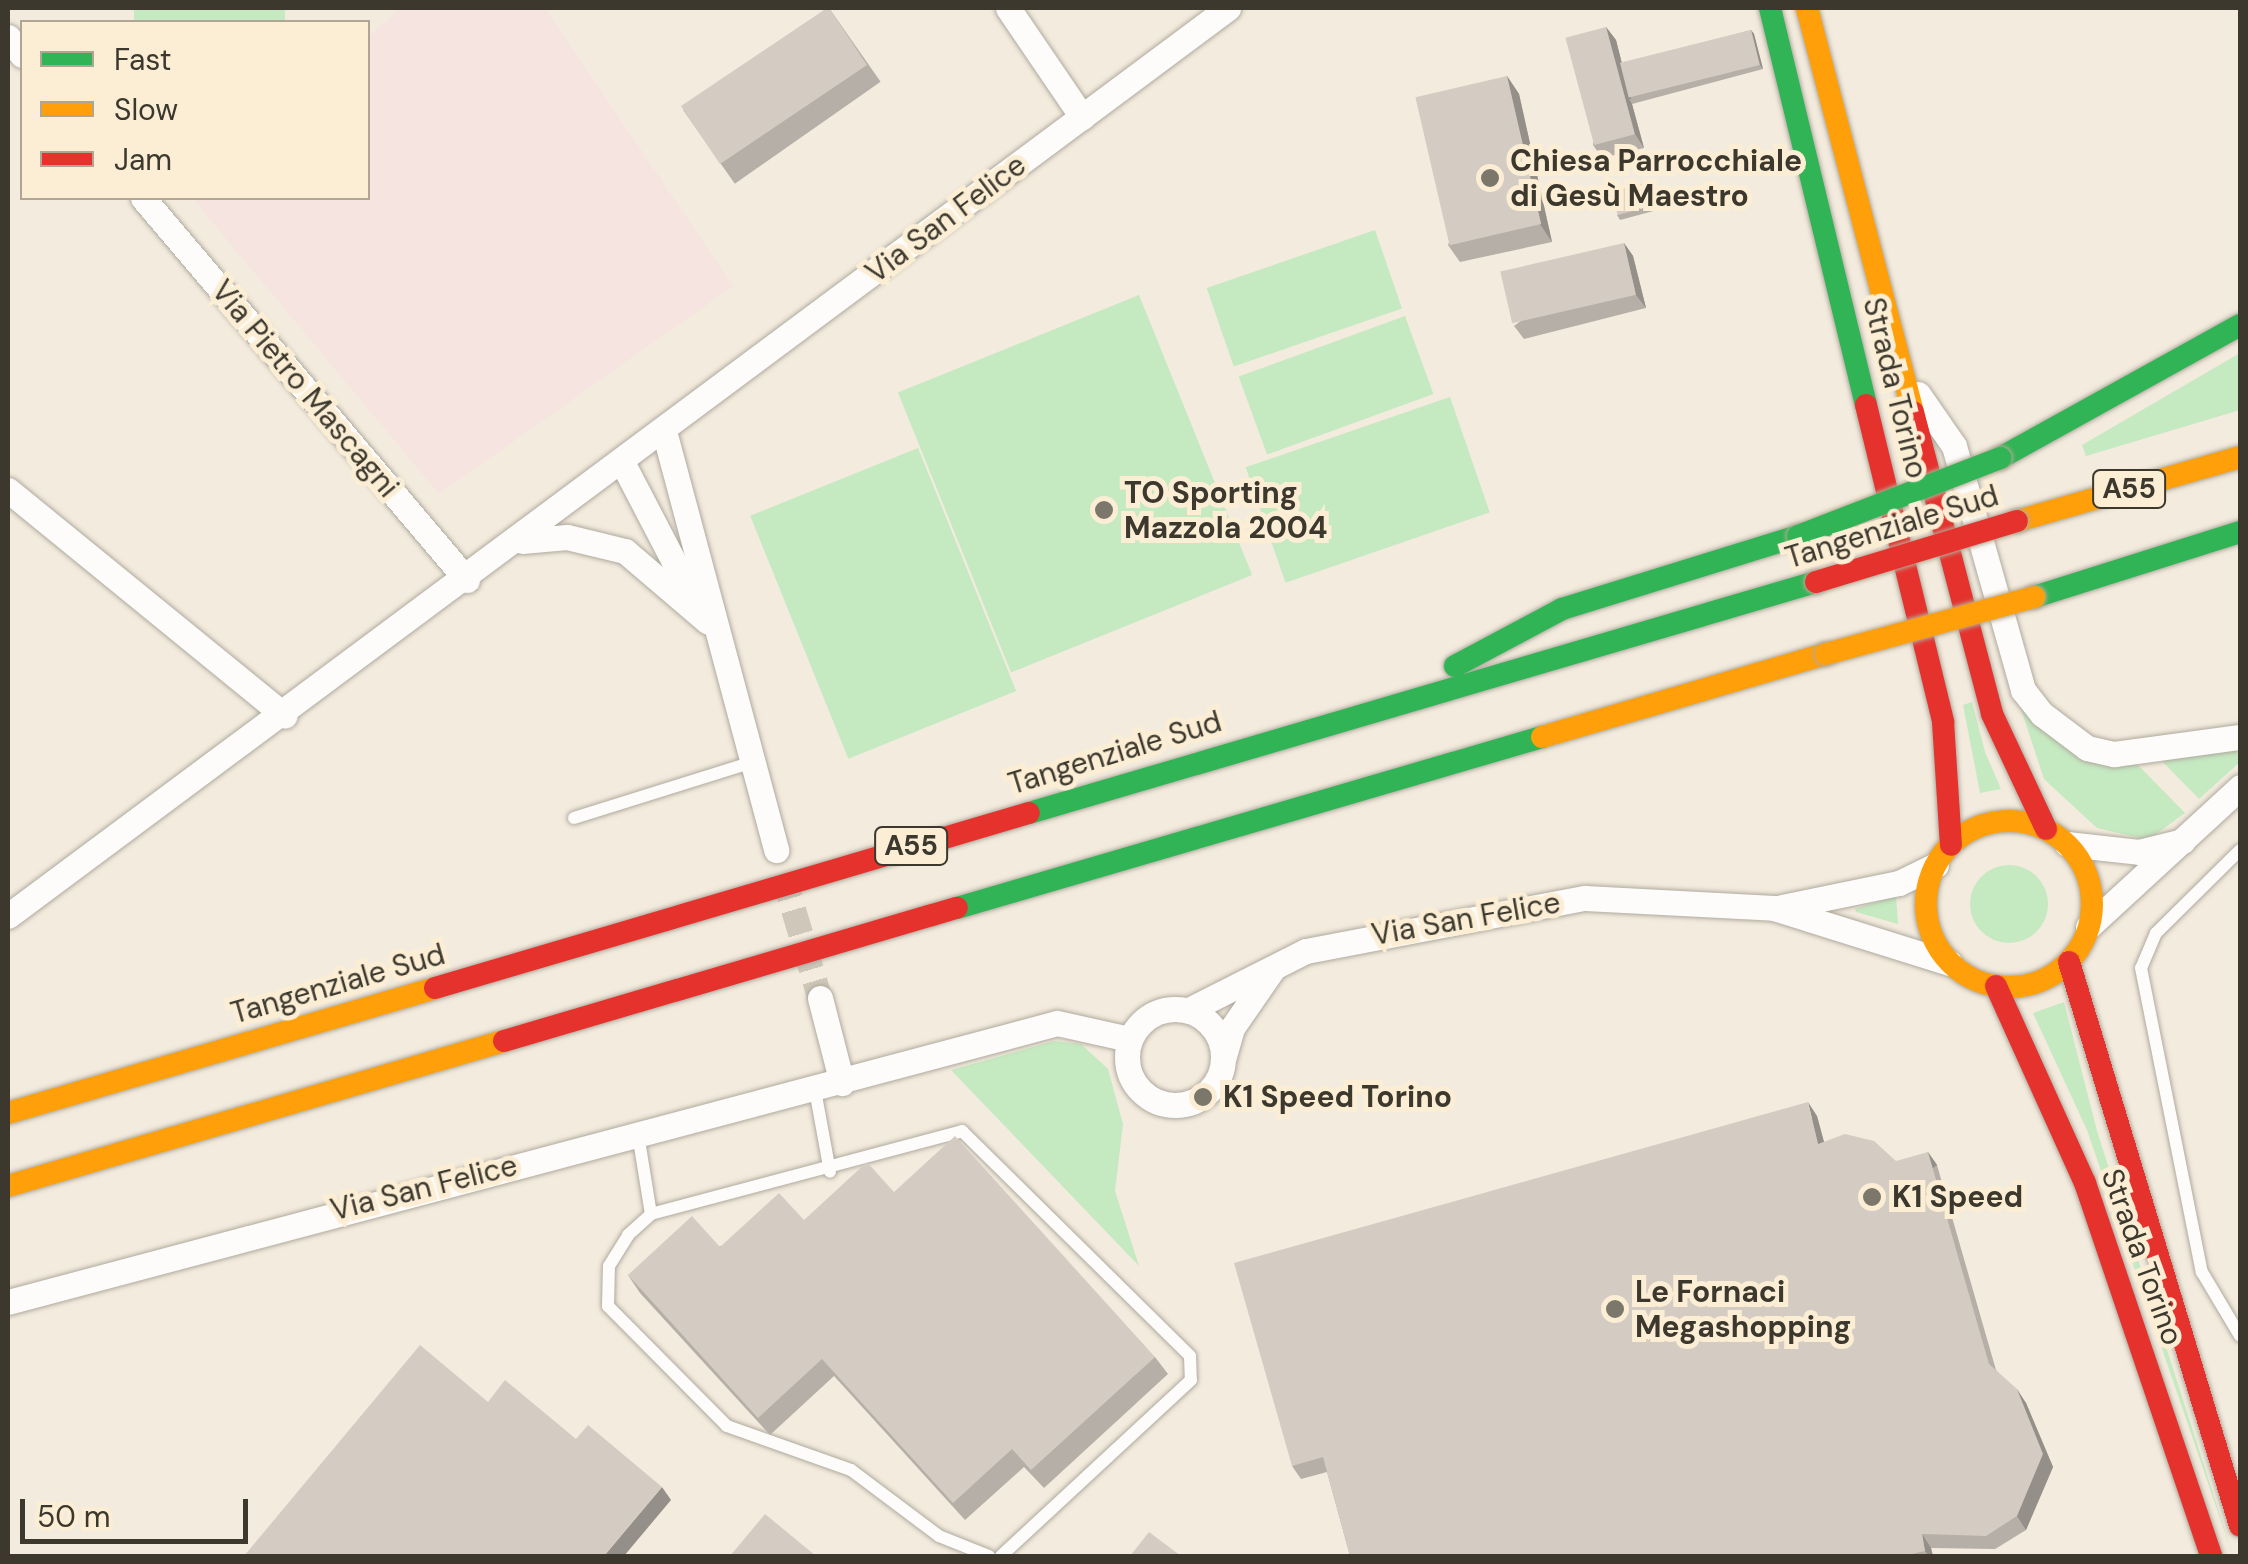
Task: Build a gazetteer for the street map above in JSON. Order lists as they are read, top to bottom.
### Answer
{
  "streets": {
    "main road": ["Strada Torino", "A55", "Tangenziale Sud"],
    "street": ["Via San Felice", "Via Pietro Mascagni"]
  },
  "crossings": [
    ["Via San Felice", "Strada Torino"],
    ["Via San Felice", "Via Pietro Mascagni"]
  ],
  "places": [
    "Chiesa Parrocchiale di Gesù Maestro",
    "TO Sporting Mazzola 2004",
    "K1 Speed Torino",
    "K1 Speed",
    "Le Fornaci Megashopping"
  ],
  "legend": ["Fast", "Slow", "Jam"],
  "scale_bar": "50 m"
}
